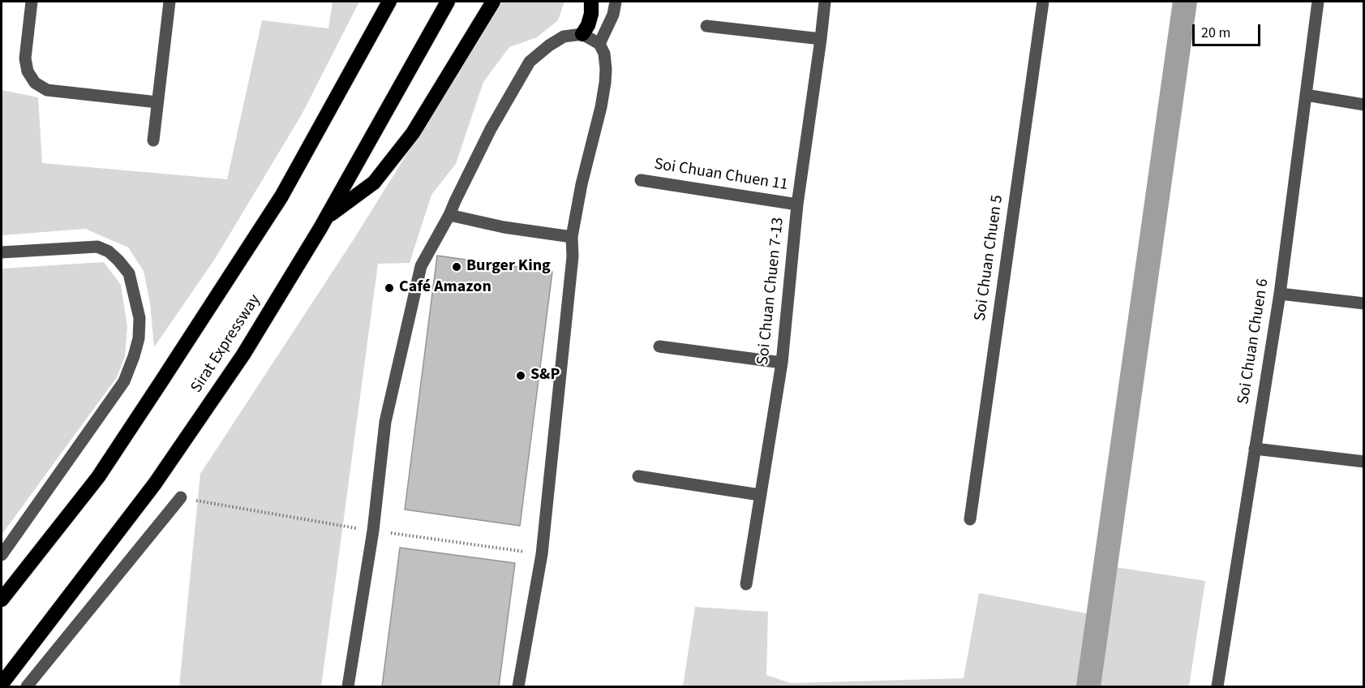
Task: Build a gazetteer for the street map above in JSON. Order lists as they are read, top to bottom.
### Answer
{
  "streets": {
    "highway": ["Sirat Expressway"],
    "street": [
      "Soi Chuan Chuen 11",
      "Soi Chuan Chuen 5",
      "Soi Chuan Chuen 7-13",
      "Soi Chuan Chuen 6"
    ]
  },
  "crossings": [
    ["Soi Chuan Chuen 11", "Soi Chuan Chuen 7-13"]
  ],
  "places": ["Burger King", "Café Amazon", "S&P"],
  "scale_bar": "20 m"
}
